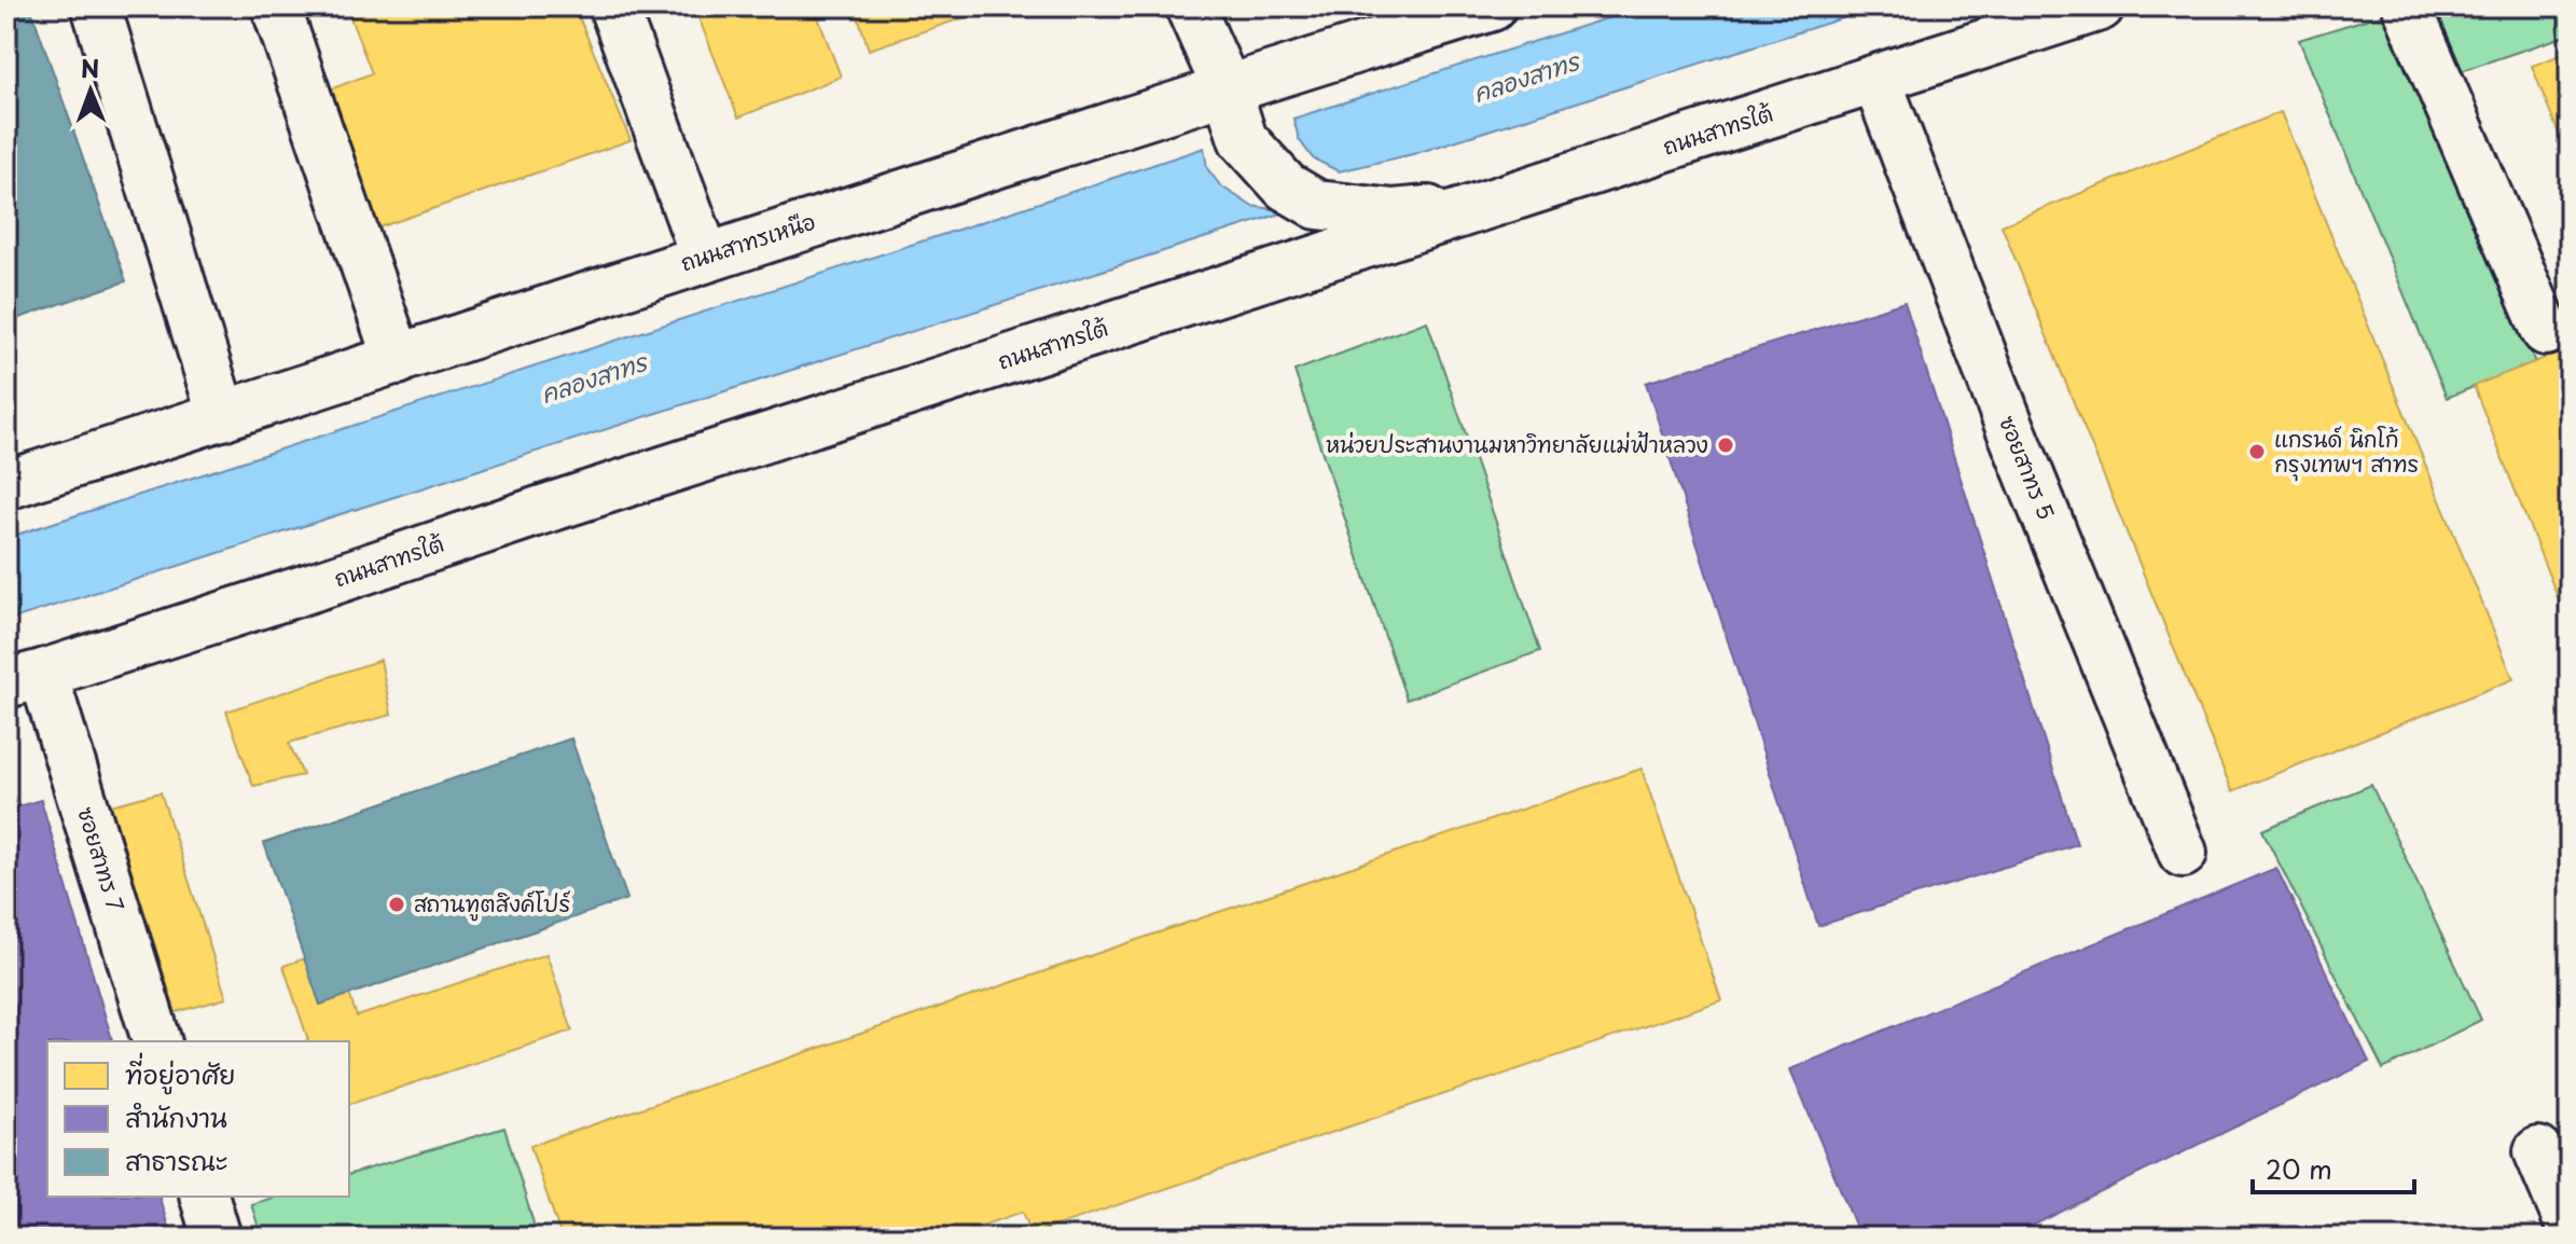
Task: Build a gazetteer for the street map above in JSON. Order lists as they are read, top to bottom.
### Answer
{
  "streets": {
    "main road": [
      "ถนนสาทรใต้",
      "ถนนสาทรเหนือ",
      "ซอยสาทร 5",
      "ซอยสาทร 7"
    ]
  },
  "crossings": [
    ["ถนนสาทรใต้", "ซอยสาทร 5"],
    ["ถนนสาทรใต้", "ซอยสาทร 7"]
  ],
  "water": ["คลองสาทร"],
  "places": ["หน่วยประสานงานมหาวิทยาลัยแม่ฟ้าหลวง", "แกรนด์ นิกโก้ กรุงเทพฯ สาทร", "สถานทูตสิงค์โปร์"],
  "legend": ["ที่อยู่อาศัย", "สำนักงาน", "สาธารณะ"],
  "scale_bar": "20 m",
  "north": "top"
}
